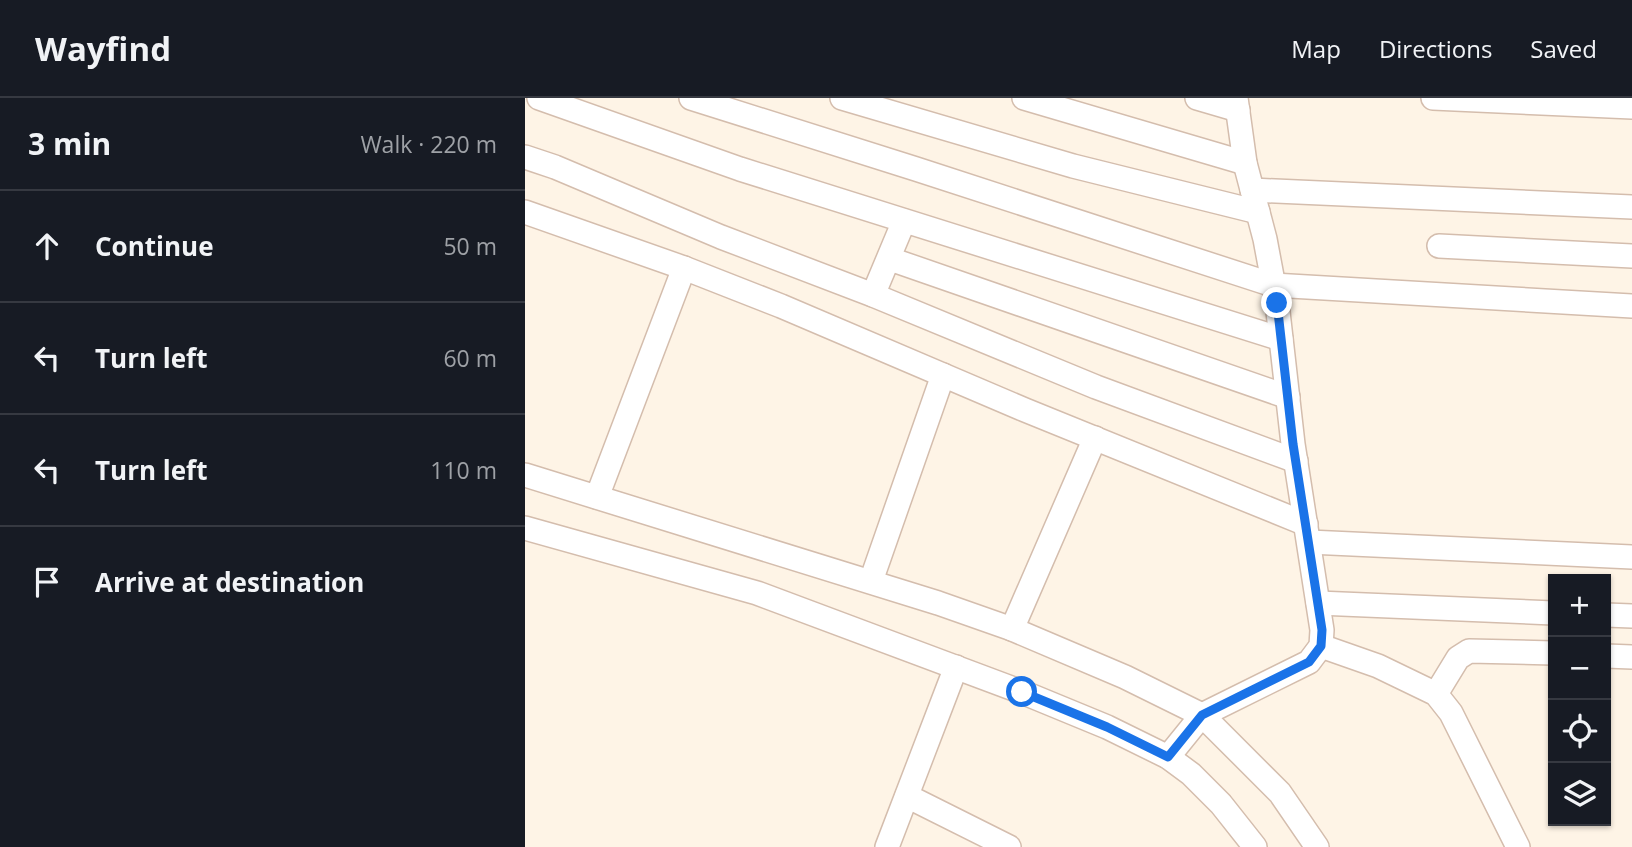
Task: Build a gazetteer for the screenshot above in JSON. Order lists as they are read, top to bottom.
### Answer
{
  "page": {
    "header": "Wayfind",
    "nav": ["Map", "Directions", "Saved"],
    "heading": ["3 min", "Walk · 220 m"],
    "list": [
      ["Continue", "50 m"],
      ["Turn left", "60 m"],
      ["Turn left", "110 m"],
      "Arrive at destination"
    ],
    "map_buttons": ["+", "−"]
  }
}
